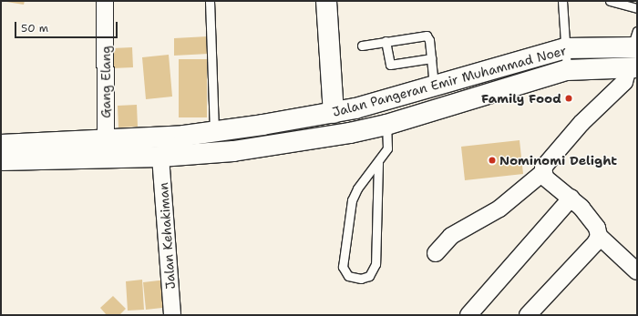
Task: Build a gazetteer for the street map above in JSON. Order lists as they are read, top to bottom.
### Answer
{
  "streets": {
    "main road": ["Jalan Pangeran Emir Muhammad Noer"],
    "street": ["Gang Elang", "Jalan Kehakiman"]
  },
  "crossings": [
    ["Jalan Pangeran Emir Muhammad Noer", "Gang Elang"],
    ["Jalan Pangeran Emir Muhammad Noer", "Jalan Kehakiman"]
  ],
  "places": ["Family Food", "Nominomi Delight"],
  "scale_bar": "50 m"
}
